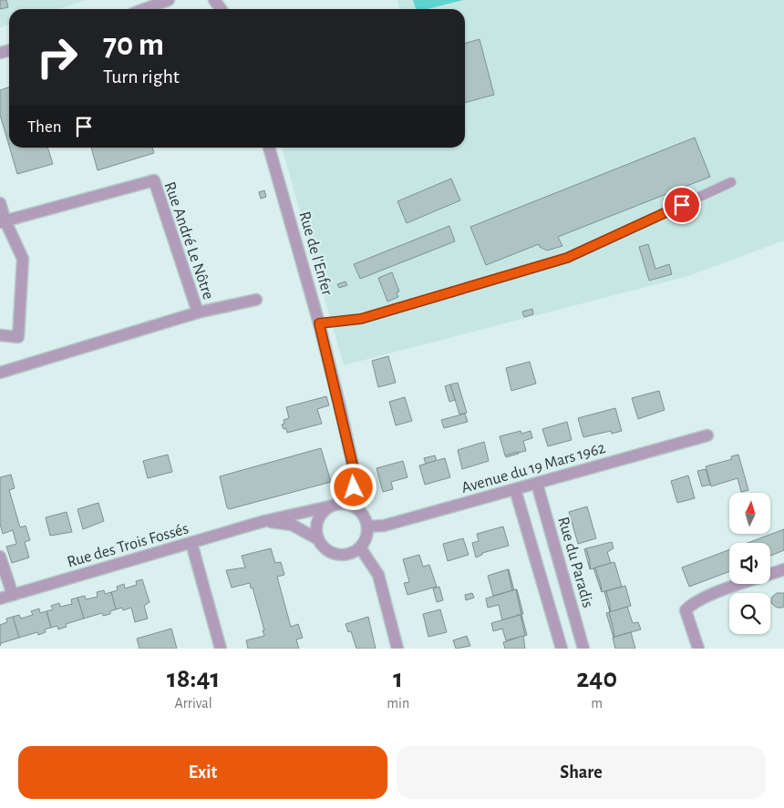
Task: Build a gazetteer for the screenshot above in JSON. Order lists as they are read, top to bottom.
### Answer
{
  "streets": {
    "street": [
      "Rue André Le Nôtre",
      "Rue de l'Enfer",
      "Avenue du 19 Mars 1962",
      "Rue des Trois Fossés",
      "Rue du Paradis"
    ]
  },
  "crossings": [
    ["Rue de l'Enfer", "Avenue du 19 Mars 1962"],
    ["Rue de l'Enfer", "Rue des Trois Fossés"],
    ["Avenue du 19 Mars 1962", "Rue des Trois Fossés"],
    ["Avenue du 19 Mars 1962", "Rue du Paradis"]
  ],
  "north": "top",
  "page": {
    "turn": ["70 m", "Turn right"],
    "then": "Then",
    "eta": [
      "18:41",
      "Arrival",
      "1",
      "min",
      "240",
      "m"
    ],
    "buttons": ["Exit", "Share"]
  }
}
